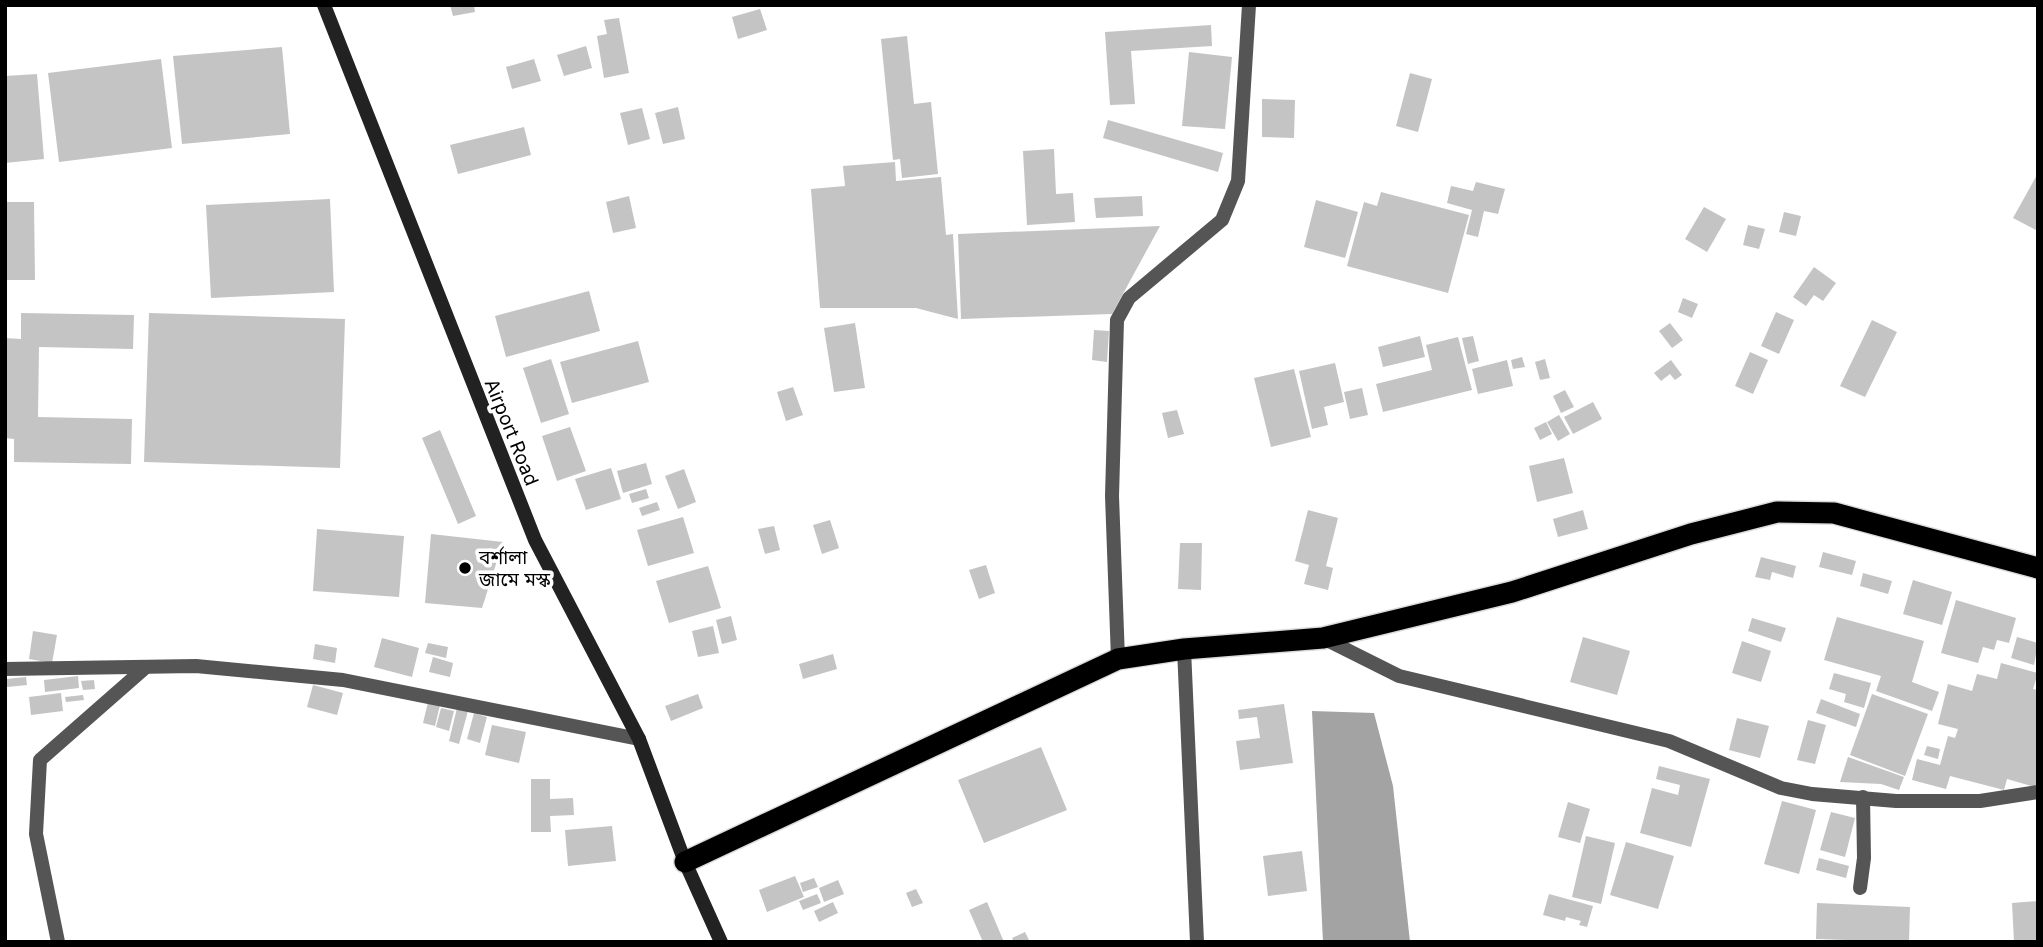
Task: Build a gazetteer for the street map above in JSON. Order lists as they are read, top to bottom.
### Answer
{
  "streets": {
    "main road": ["Airport Road"]
  },
  "places": ["বর্শালা জামে মস্ক"]
}
